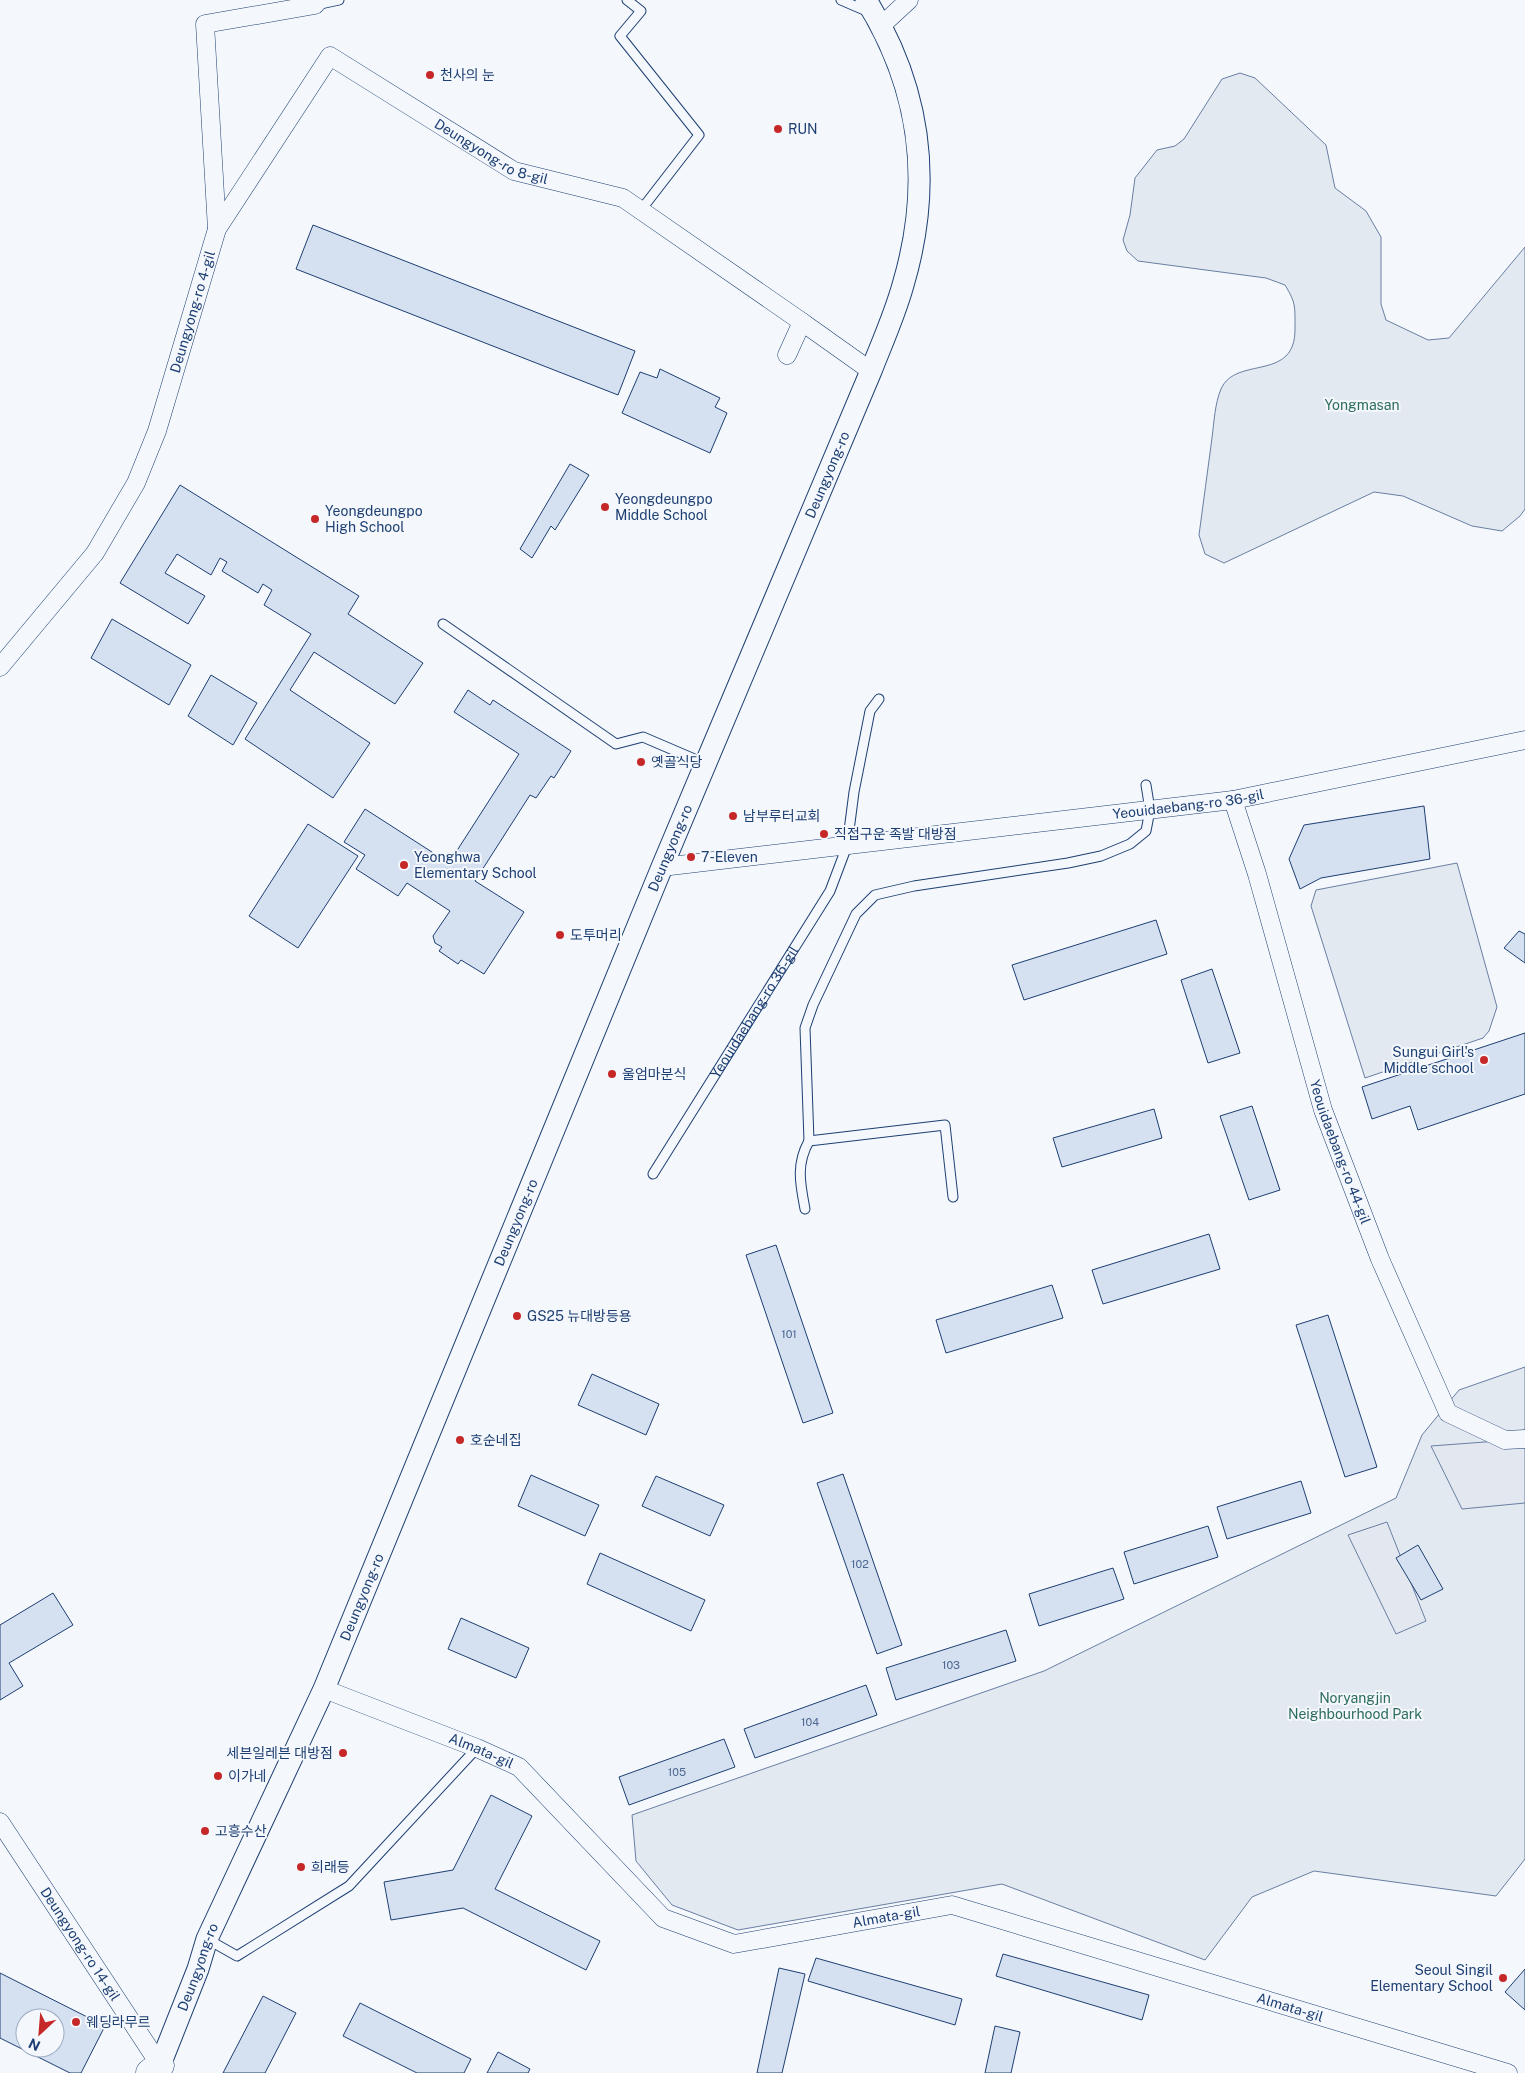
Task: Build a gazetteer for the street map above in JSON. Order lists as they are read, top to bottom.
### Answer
{
  "streets": {
    "street": [
      "Deungyong-ro 8-gil",
      "Deungyong-ro 4-gil",
      "Deungyong-ro",
      "Yeouidaebang-ro 36-gil",
      "Yeouidaebang-ro 44-gil",
      "Almata-gil",
      "Deungyong-ro 14-gil"
    ]
  },
  "crossings": [
    ["Deungyong-ro 8-gil", "Deungyong-ro 4-gil"],
    ["Deungyong-ro", "Yeouidaebang-ro 36-gil"],
    ["Deungyong-ro", "Almata-gil"],
    ["Deungyong-ro", "Deungyong-ro 14-gil"],
    ["Yeouidaebang-ro 36-gil", "Yeouidaebang-ro 44-gil"]
  ],
  "parks": ["Yongmasan", "Noryangjin Neighbourhood Park"],
  "places": [
    "천사의 눈",
    "RUN",
    "Yeongdeungpo Middle School",
    "Yeongdeungpo High School",
    "옛골식당",
    "남부루터교회",
    "직접구운 족발 대방점",
    "7-Eleven",
    "Yeonghwa Elementary School",
    "도투머리",
    "Sungui Girl's Middle school",
    "울엄마분식",
    "GS25 뉴대방등용",
    "호순네집",
    "세븐일레븐 대방점",
    "이가네",
    "고흥수산",
    "희래등",
    "Seoul Singil Elementary School",
    "웨딩라무르"
  ],
  "house_numbers": [
    "101",
    "102",
    "103",
    "104",
    "105"
  ],
  "north": "bottom left"
}
